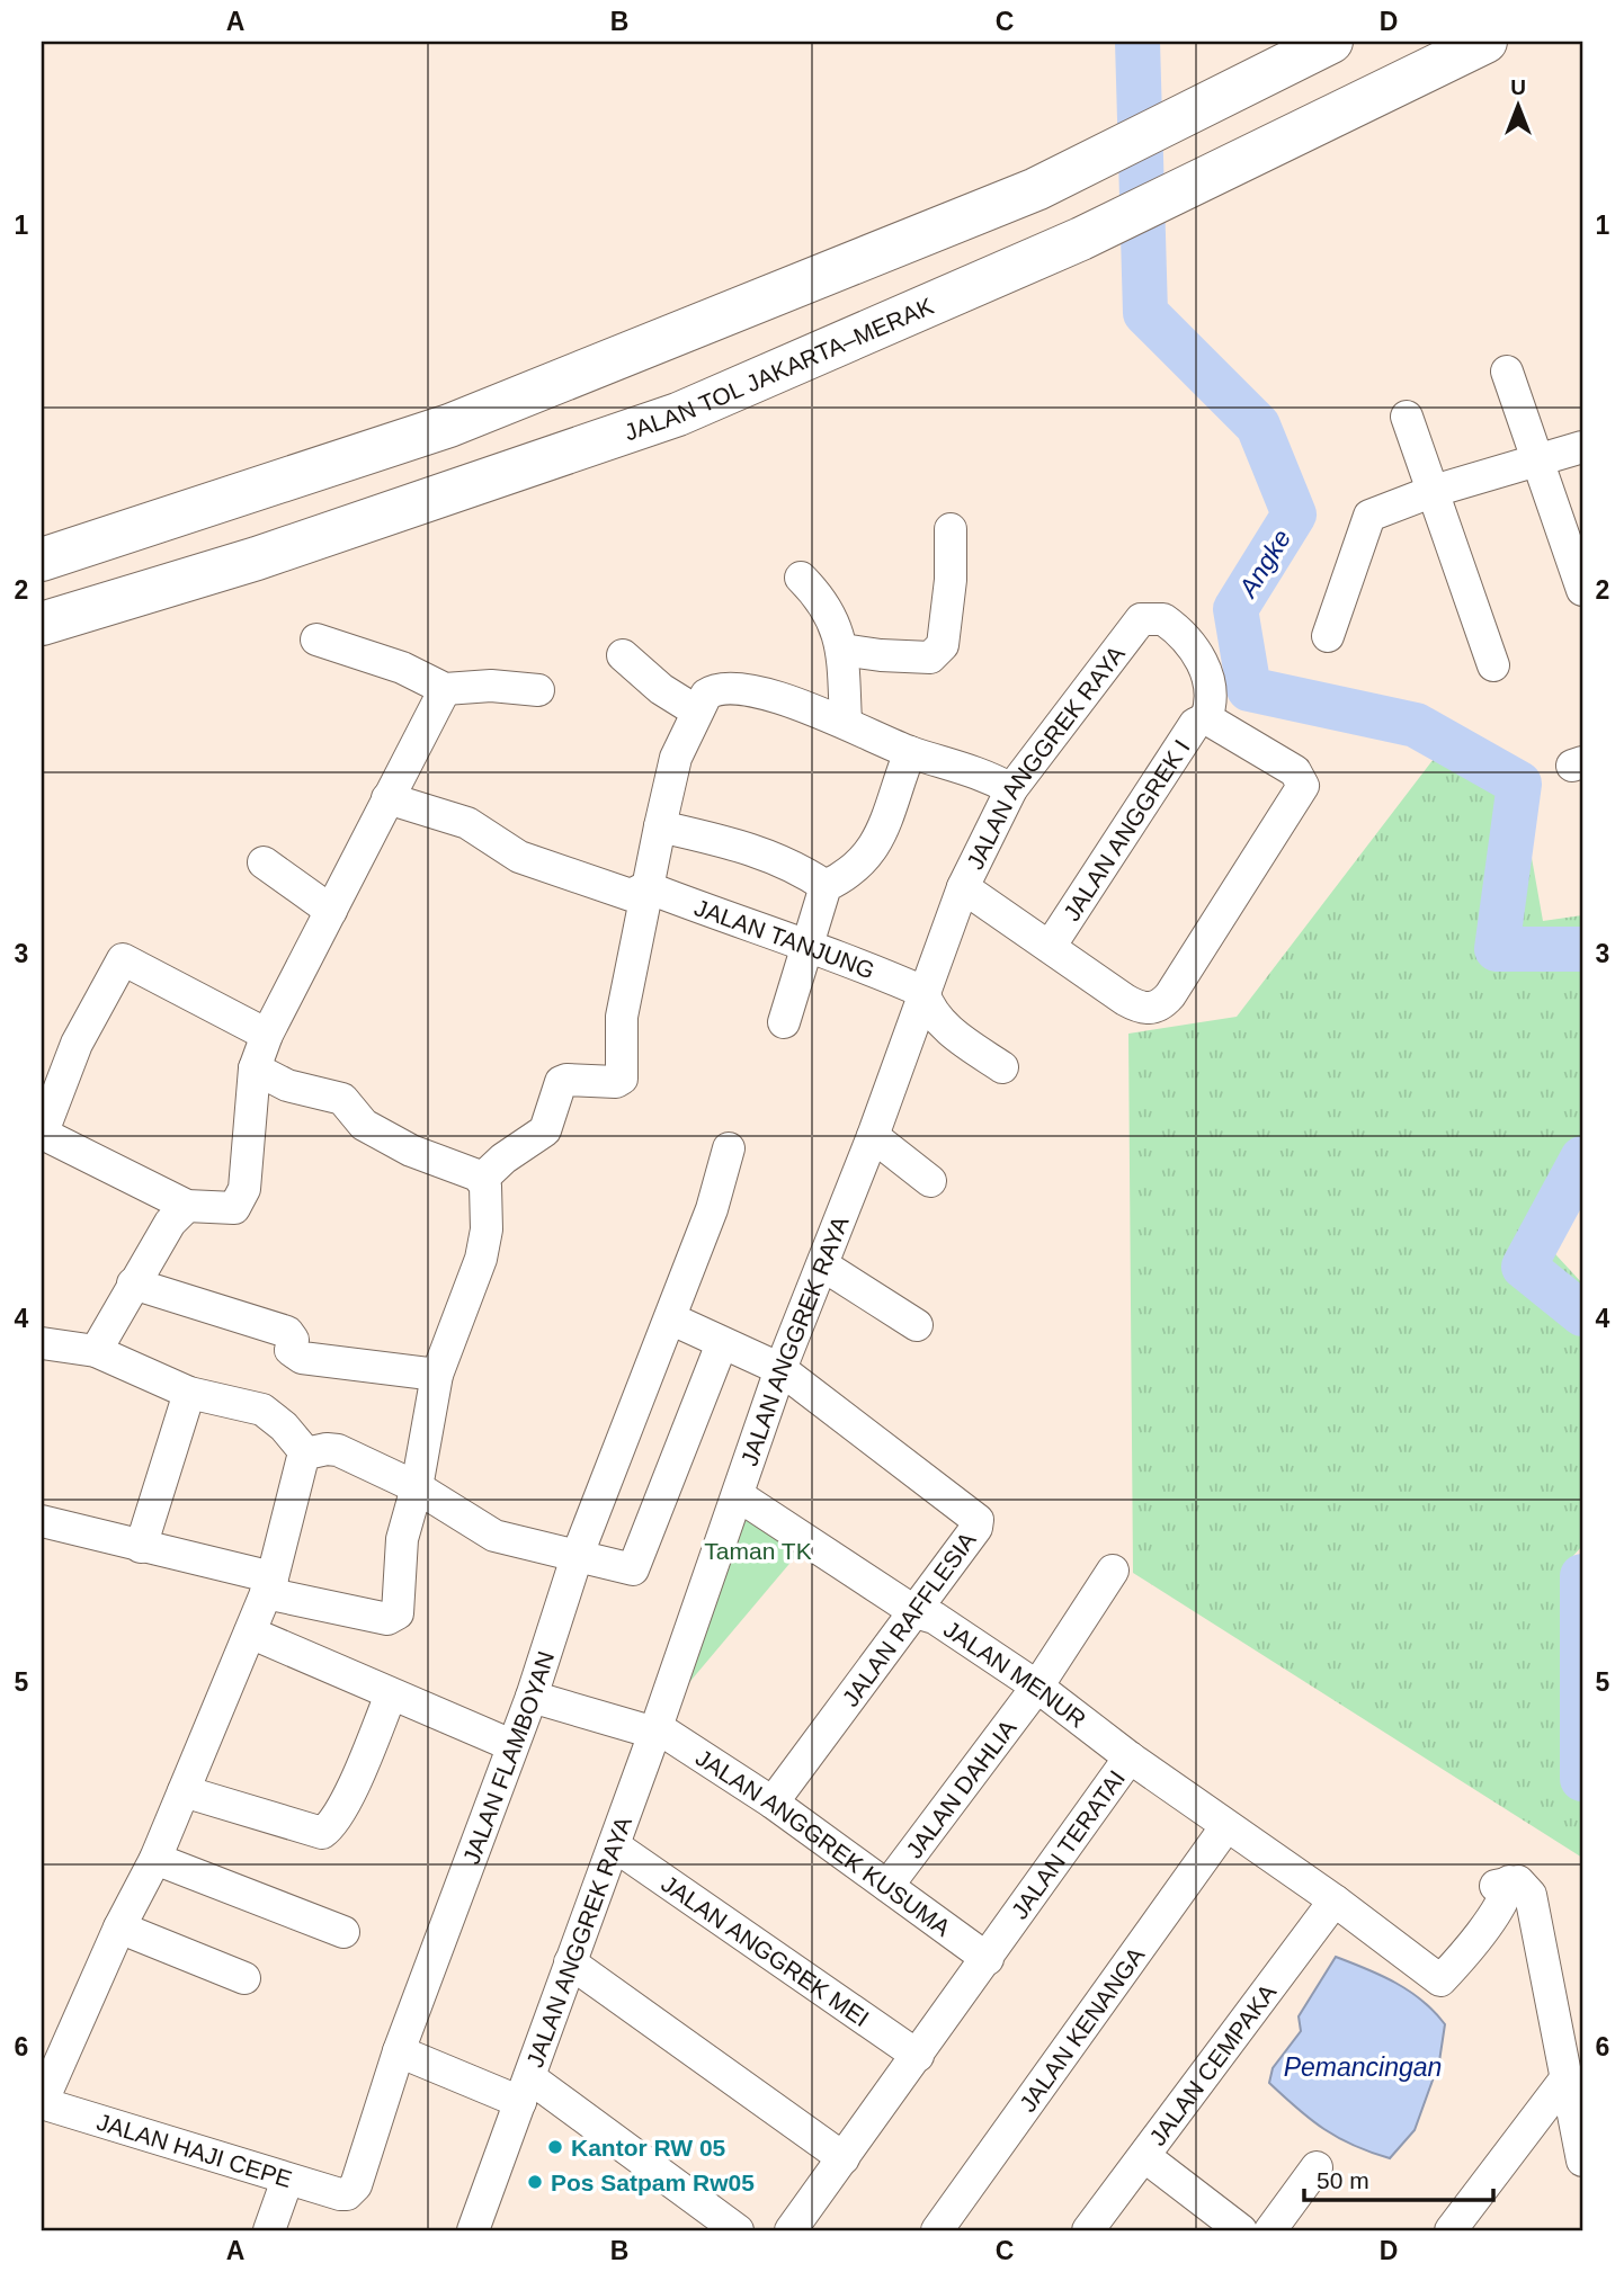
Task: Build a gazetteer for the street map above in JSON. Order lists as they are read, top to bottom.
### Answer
{
  "streets": {
    "highway": ["JALAN TOL JAKARTA–MERAK"],
    "street": [
      "JALAN ANGGREK RAYA",
      "JALAN ANGGREK I",
      "JALAN TANJUNG",
      "JALAN RAFFLESIA",
      "JALAN MENUR",
      "JALAN FLAMBOYAN",
      "JALAN DAHLIA",
      "JALAN ANGGREK KUSUMA",
      "JALAN TERATAI",
      "JALAN ANGGREK MEI",
      "JALAN KENANGA",
      "JALAN CEMPAKA",
      "JALAN HAJI CEPE"
    ]
  },
  "crossings": [
    ["JALAN ANGGREK RAYA", "JALAN ANGGREK I"],
    ["JALAN ANGGREK RAYA", "JALAN TANJUNG"],
    ["JALAN ANGGREK RAYA", "JALAN RAFFLESIA"],
    ["JALAN ANGGREK RAYA", "JALAN MENUR"],
    ["JALAN ANGGREK RAYA", "JALAN ANGGREK KUSUMA"],
    ["JALAN ANGGREK RAYA", "JALAN ANGGREK MEI"],
    ["JALAN RAFFLESIA", "JALAN MENUR"],
    ["JALAN RAFFLESIA", "JALAN ANGGREK KUSUMA"],
    ["JALAN MENUR", "JALAN DAHLIA"],
    ["JALAN MENUR", "JALAN TERATAI"],
    ["JALAN FLAMBOYAN", "JALAN ANGGREK KUSUMA"],
    ["JALAN FLAMBOYAN", "JALAN HAJI CEPE"],
    ["JALAN DAHLIA", "JALAN ANGGREK KUSUMA"],
    ["JALAN ANGGREK KUSUMA", "JALAN TERATAI"],
    ["JALAN TERATAI", "JALAN ANGGREK MEI"],
    ["JALAN TERATAI", "JALAN KENANGA"],
    ["JALAN TERATAI", "JALAN CEMPAKA"]
  ],
  "water": ["Angke", "Pemancingan"],
  "parks": ["Taman TK"],
  "places": ["Kantor RW 05", "Pos Satpam Rw05"],
  "scale_bar": "50 m",
  "north": "top",
  "grid": {
    "columns": [
      "A",
      "B",
      "C",
      "D"
    ],
    "rows": [
      "1",
      "2",
      "3",
      "4",
      "5",
      "6"
    ]
  }
}
